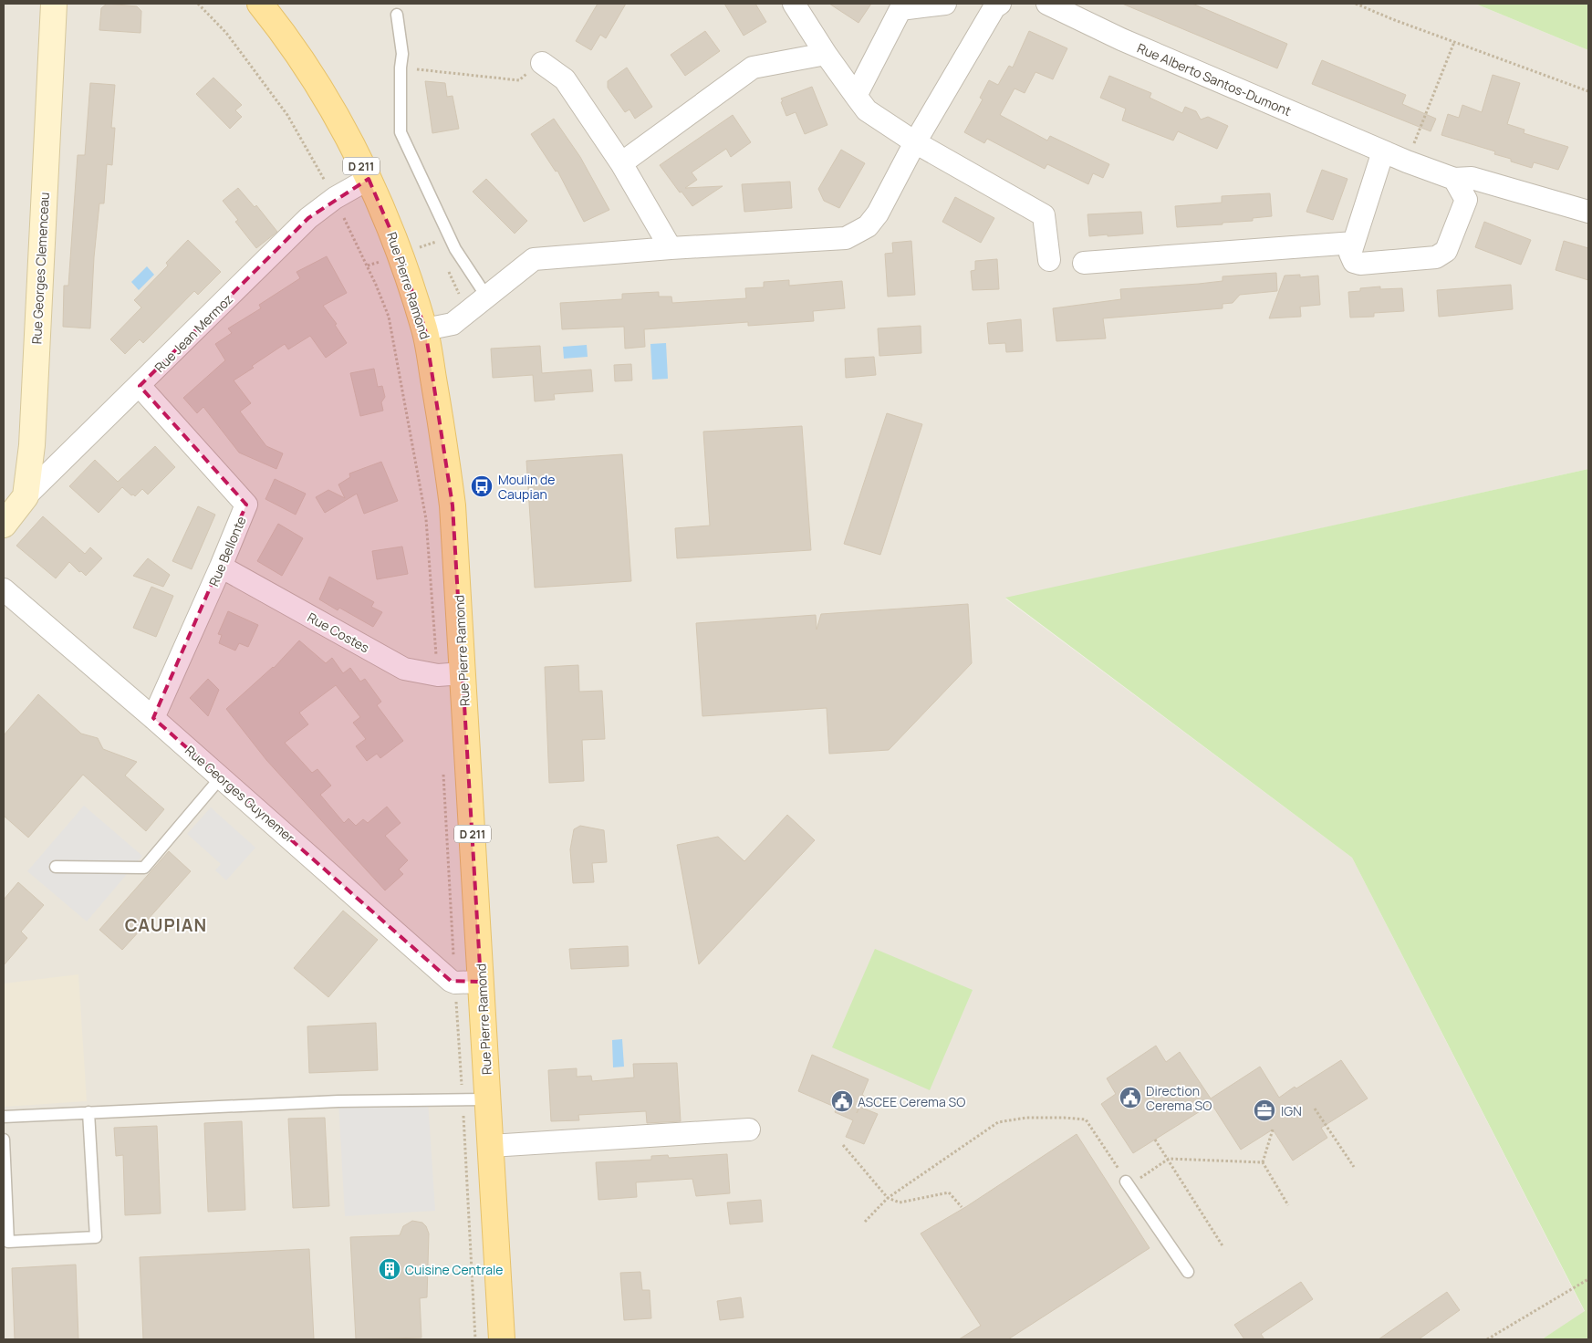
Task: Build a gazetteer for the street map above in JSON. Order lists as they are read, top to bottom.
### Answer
{
  "streets": {
    "main road": ["D 211", "Rue Pierre Ramond"],
    "street": [
      "Rue Alberto Santos-Dumont",
      "Rue Georges Clemenceau",
      "Rue Jean Mermoz",
      "Rue Bellonte",
      "Rue Costes",
      "Rue Georges Guynemer"
    ]
  },
  "crossings": [
    ["Rue Georges Clemenceau", "Rue Jean Mermoz"],
    ["Rue Pierre Ramond", "Rue Jean Mermoz"],
    ["Rue Pierre Ramond", "Rue Costes"],
    ["Rue Pierre Ramond", "Rue Georges Guynemer"],
    ["Rue Jean Mermoz", "Rue Bellonte"],
    ["Rue Bellonte", "Rue Costes"],
    ["Rue Bellonte", "Rue Georges Guynemer"]
  ],
  "districts": ["CAUPIAN"],
  "places": {
    "bus stop": ["Moulin de Caupian"],
    "public building": ["Direction Cerema SO", "ASCEE Cerema SO"],
    "office": ["IGN"],
    "building": ["Cuisine Centrale"]
  }
}
